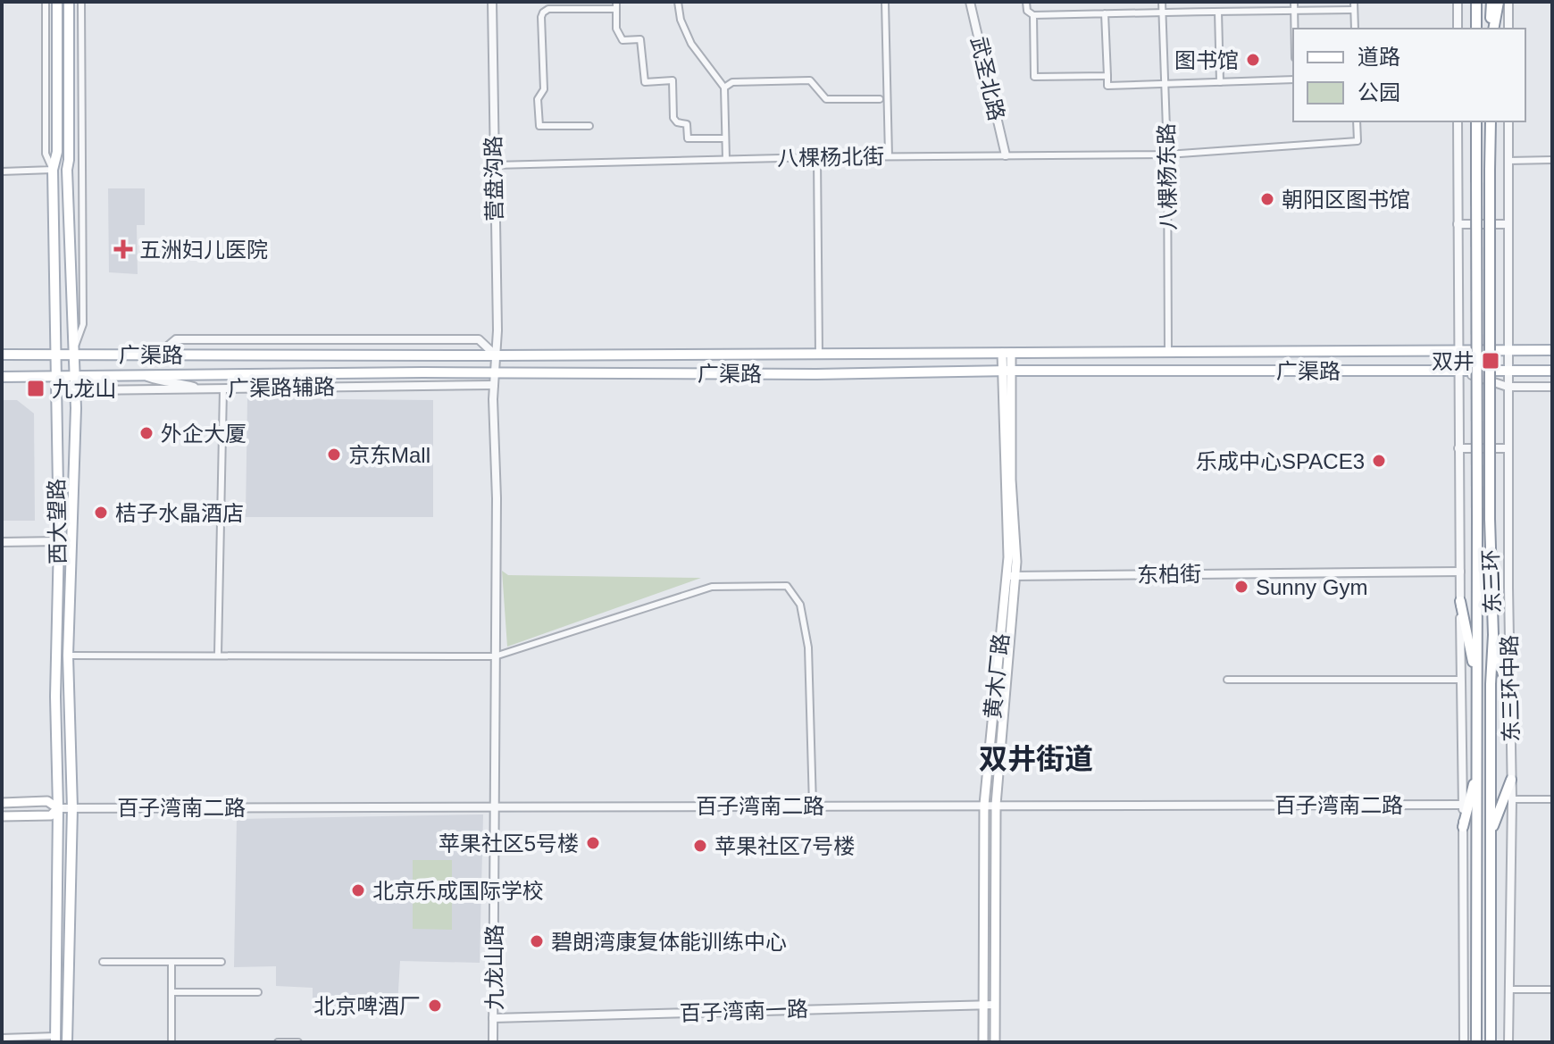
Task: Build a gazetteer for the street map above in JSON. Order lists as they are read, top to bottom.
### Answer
{
  "streets": {
    "main road": [
      "广渠路",
      "西大望路",
      "东三环",
      "黄木厂路"
    ],
    "street": [
      "武圣北路",
      "八棵杨北街",
      "八棵杨东路",
      "营盘沟路",
      "广渠路辅路",
      "东柏街",
      "东三环中路",
      "百子湾南二路",
      "九龙山路",
      "百子湾南一路"
    ]
  },
  "crossings": [
    ["武圣北路", "八棵杨北街"],
    ["八棵杨北街", "八棵杨东路"],
    ["八棵杨北街", "营盘沟路"],
    ["八棵杨东路", "广渠路"],
    ["营盘沟路", "广渠路"],
    ["营盘沟路", "广渠路辅路"],
    ["营盘沟路", "九龙山路"],
    ["广渠路", "广渠路辅路"],
    ["广渠路", "西大望路"],
    ["广渠路", "黄木厂路"],
    ["广渠路", "东三环中路"],
    ["广渠路辅路", "西大望路"],
    ["西大望路", "百子湾南二路"],
    ["东柏街", "黄木厂路"],
    ["黄木厂路", "百子湾南二路"],
    ["黄木厂路", "百子湾南一路"],
    ["百子湾南二路", "九龙山路"],
    ["九龙山路", "百子湾南一路"]
  ],
  "districts": ["双井街道"],
  "places": {
    "other": [
      "图书馆",
      "朝阳区图书馆",
      "外企大厦",
      "京东Mall",
      "乐成中心SPACE3",
      "桔子水晶酒店",
      "Sunny Gym",
      "苹果社区5号楼",
      "苹果社区7号楼",
      "北京乐成国际学校",
      "碧朗湾康复体能训练中心",
      "北京啤酒厂"
    ],
    "health": ["五洲妇儿医院"],
    "transit": ["双井", "九龙山"]
  },
  "legend": ["道路", "公园"]
}
